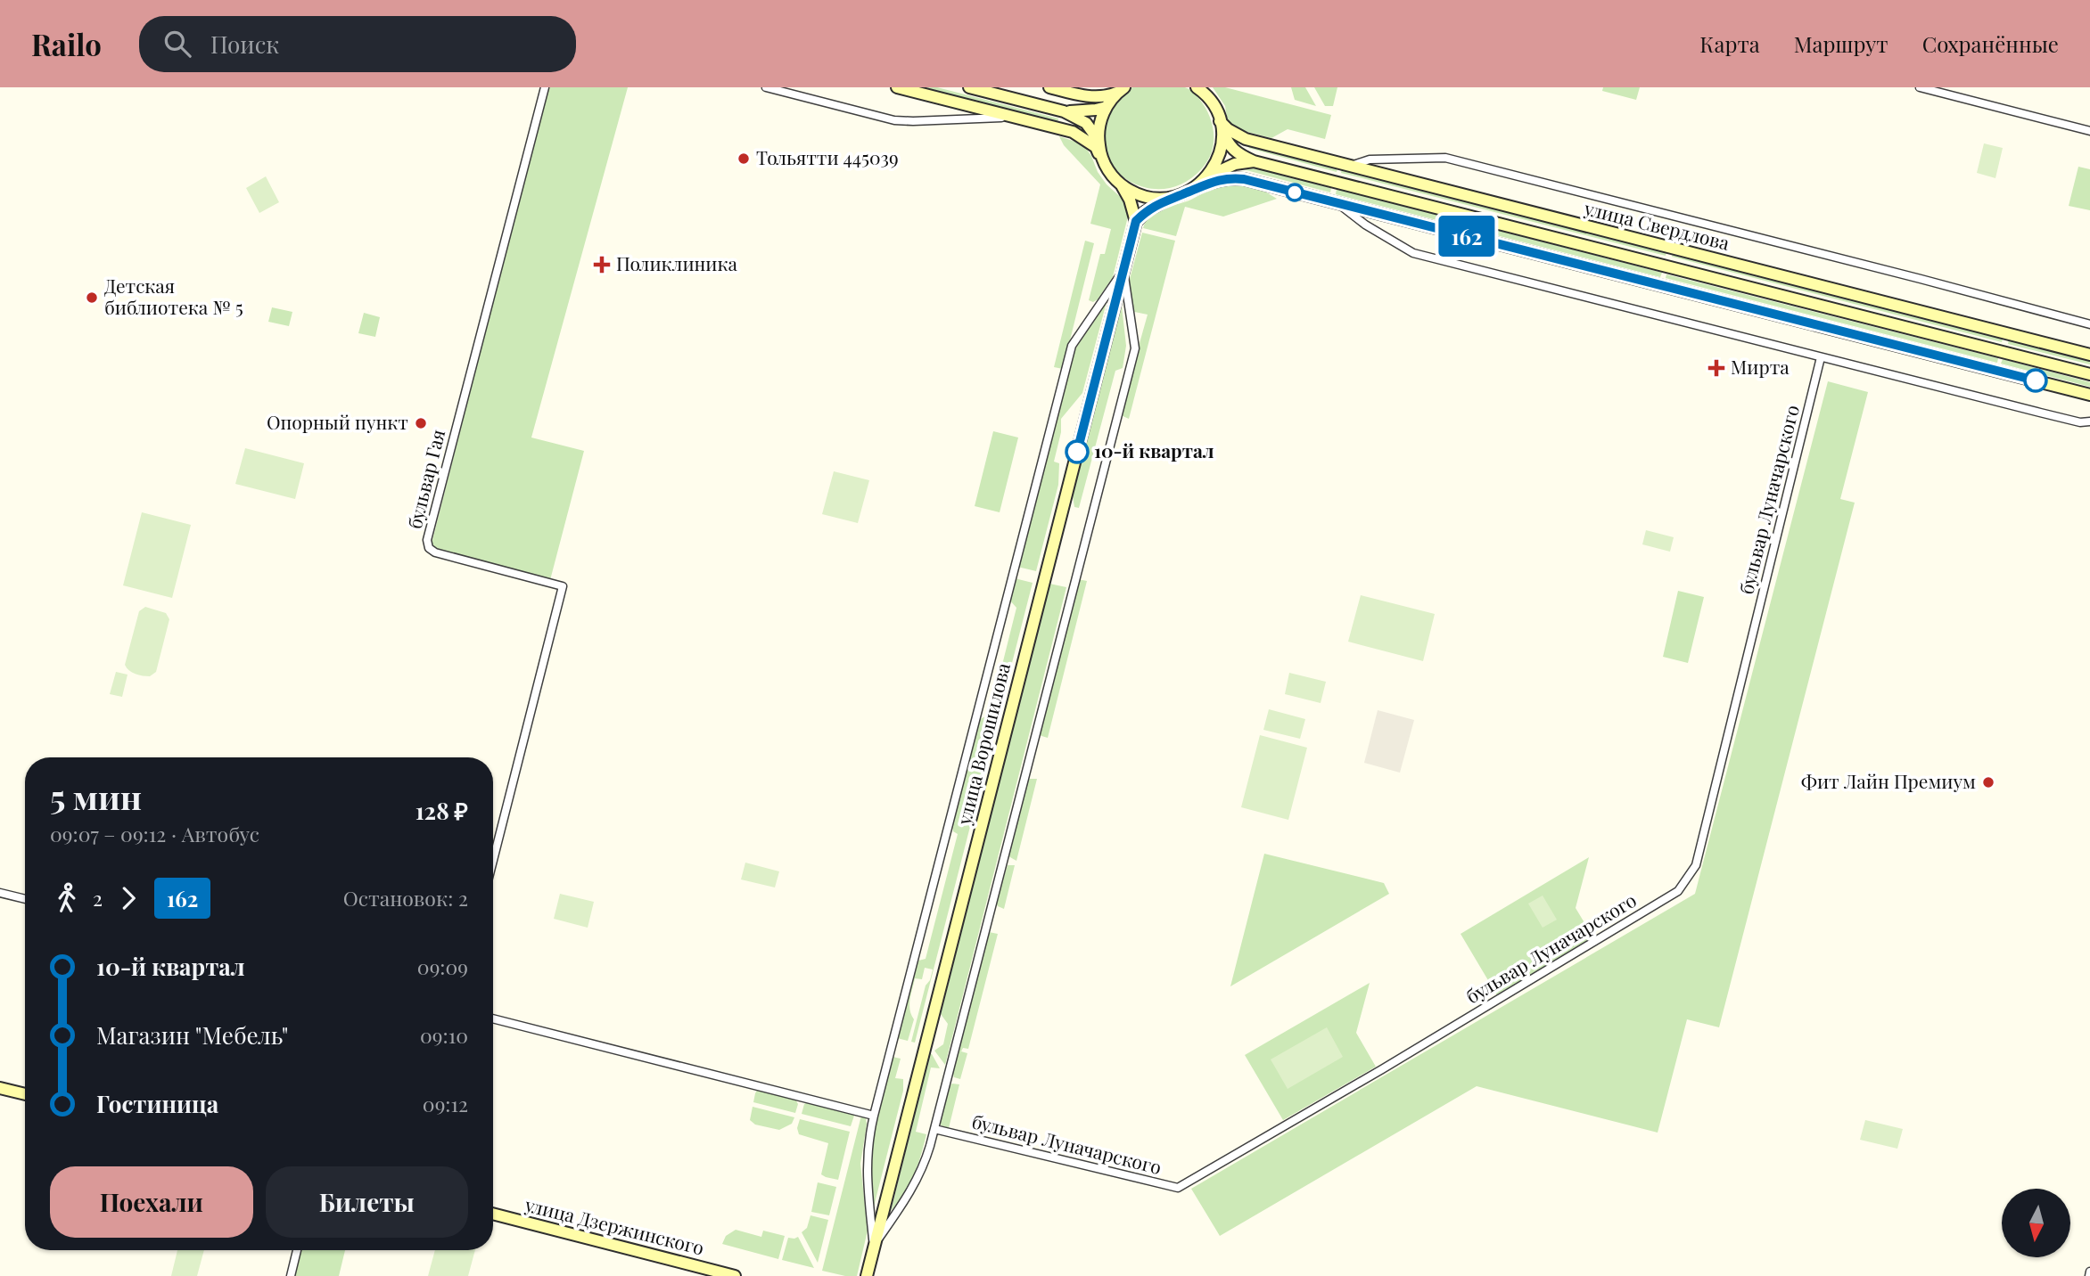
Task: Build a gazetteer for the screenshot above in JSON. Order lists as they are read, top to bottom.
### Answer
{
  "streets": {
    "main road": ["улица Свердлова", "улица Ворошилова", "улица Дзержинского"],
    "street": ["бульвар Гая", "бульвар Луначарского"]
  },
  "places": {
    "other": [
      "Тольятти 445039",
      "Детская библиотека № 5",
      "Опорный пункт",
      "10-й квартал",
      "Фит Лайн Премиум"
    ],
    "health": ["Поликлиника", "Мирта"]
  },
  "lines": ["bus line 162"],
  "north": "bottom",
  "page": {
    "header": "Railo",
    "search": "Поиск",
    "nav": ["Карта", "Маршрут", "Сохранённые"],
    "on_map": "162",
    "heading": ["5 мин", "09:07 – 09:12 · Автобус", "128 ₽"],
    "legs": ["2", "162", "Остановок: 2"],
    "list": [
      {
        "name": "10-й квартал",
        "value": "09:09"
      },
      {
        "name": "Магазин \"Мебель\"",
        "value": "09:10"
      },
      {
        "name": "Гостиница",
        "value": "09:12"
      }
    ],
    "buttons": ["Поехали", "Билеты"]
  }
}
